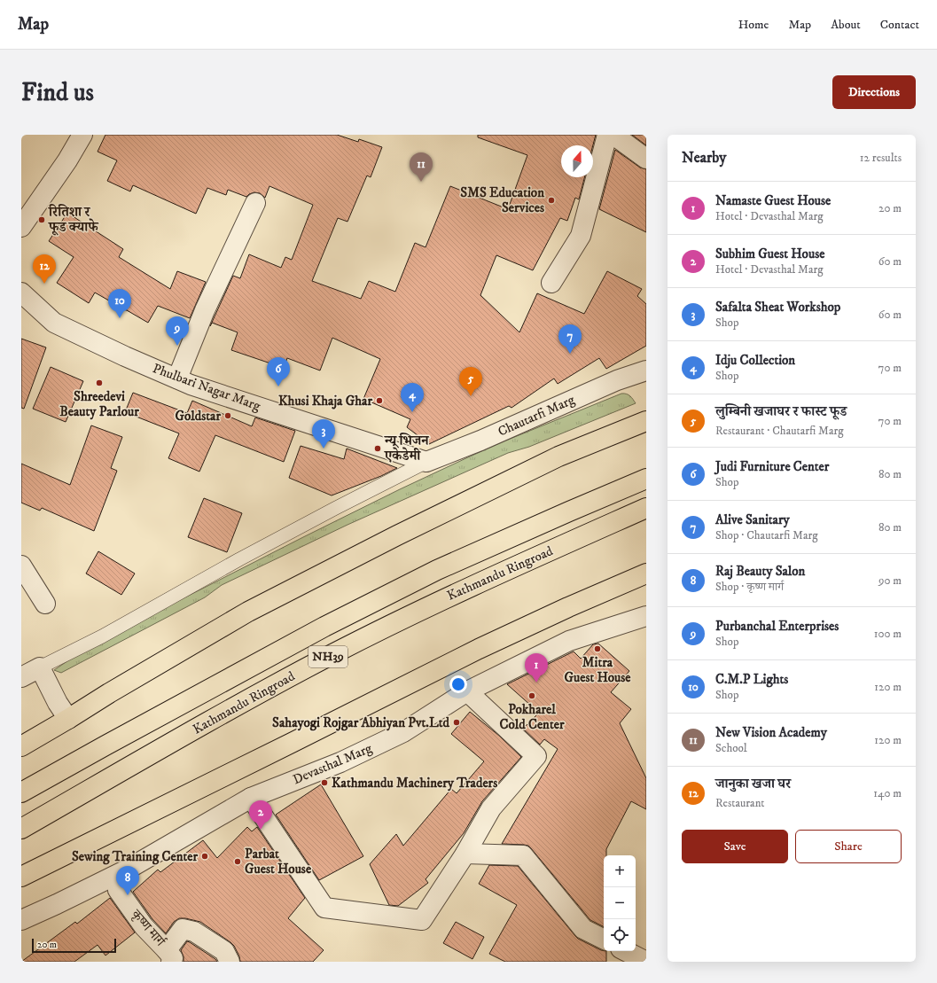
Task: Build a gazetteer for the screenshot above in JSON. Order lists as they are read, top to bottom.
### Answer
{
  "streets": {
    "main road": ["Kathmandu Ringroad", "NH39"],
    "street": [
      "Phulbari Nagar Marg",
      "Chautarfi Marg",
      "Devasthal Marg",
      "कृष्ण मार्ग"
    ]
  },
  "crossings": [
    ["Phulbari Nagar Marg", "Chautarfi Marg"],
    ["Devasthal Marg", "कृष्ण मार्ग"]
  ],
  "places": [
    "SMS Education Services",
    "रितिशा र फूड क्याफे",
    "Shreedevi Beauty Parlour",
    "Khusi Khaja Ghar",
    "Goldstar",
    "न्यू भिजन एकेडेमी",
    "Mitra Guest House",
    "Pokharel Cold Center",
    "Sahayogi Rojgar Abhiyan Pvt.Ltd",
    "Kathmandu Machinery Traders",
    "Sewing Training Center",
    "Parbat Guest House"
  ],
  "scale_bar": "20 m",
  "north": "top",
  "page": {
    "header": "Map",
    "nav": [
      "Home",
      "Map",
      "About",
      "Contact"
    ],
    "buttons": [
      "Directions",
      ["Save", "Share"]
    ],
    "title": "Find us",
    "heading": ["Nearby", "12 results"],
    "pins": [
      "11",
      "12",
      "10",
      "9",
      "7",
      "6",
      "5",
      "4",
      "3",
      "1",
      "2",
      "8"
    ],
    "list": [
      {
        "mark": "1",
        "name": "Namaste Guest House",
        "note": "Hotel · Devasthal Marg",
        "value": "20 m"
      },
      {
        "mark": "2",
        "name": "Subhim Guest House",
        "note": "Hotel · Devasthal Marg",
        "value": "60 m"
      },
      {
        "mark": "3",
        "name": "Safalta Sheat Workshop",
        "note": "Shop",
        "value": "60 m"
      },
      {
        "mark": "4",
        "name": "Idju Collection",
        "note": "Shop",
        "value": "70 m"
      },
      {
        "mark": "5",
        "name": "लुम्बिनी खजाघर र फास्ट फूड",
        "note": "Restaurant · Chautarfi Marg",
        "value": "70 m"
      },
      {
        "mark": "6",
        "name": "Judi Furniture Center",
        "note": "Shop",
        "value": "80 m"
      },
      {
        "mark": "7",
        "name": "Alive Sanitary",
        "note": "Shop · Chautarfi Marg",
        "value": "80 m"
      },
      {
        "mark": "8",
        "name": "Raj Beauty Salon",
        "note": "Shop · कृष्ण मार्ग",
        "value": "90 m"
      },
      {
        "mark": "9",
        "name": "Purbanchal Enterprises",
        "note": "Shop",
        "value": "100 m"
      },
      {
        "mark": "10",
        "name": "C.M.P Lights",
        "note": "Shop",
        "value": "120 m"
      },
      {
        "mark": "11",
        "name": "New Vision Academy",
        "note": "School",
        "value": "120 m"
      },
      {
        "mark": "12",
        "name": "जानुका खजा घर",
        "note": "Restaurant",
        "value": "140 m"
      }
    ],
    "map_buttons": ["+", "−"],
    "scale": "20 m"
  }
}
